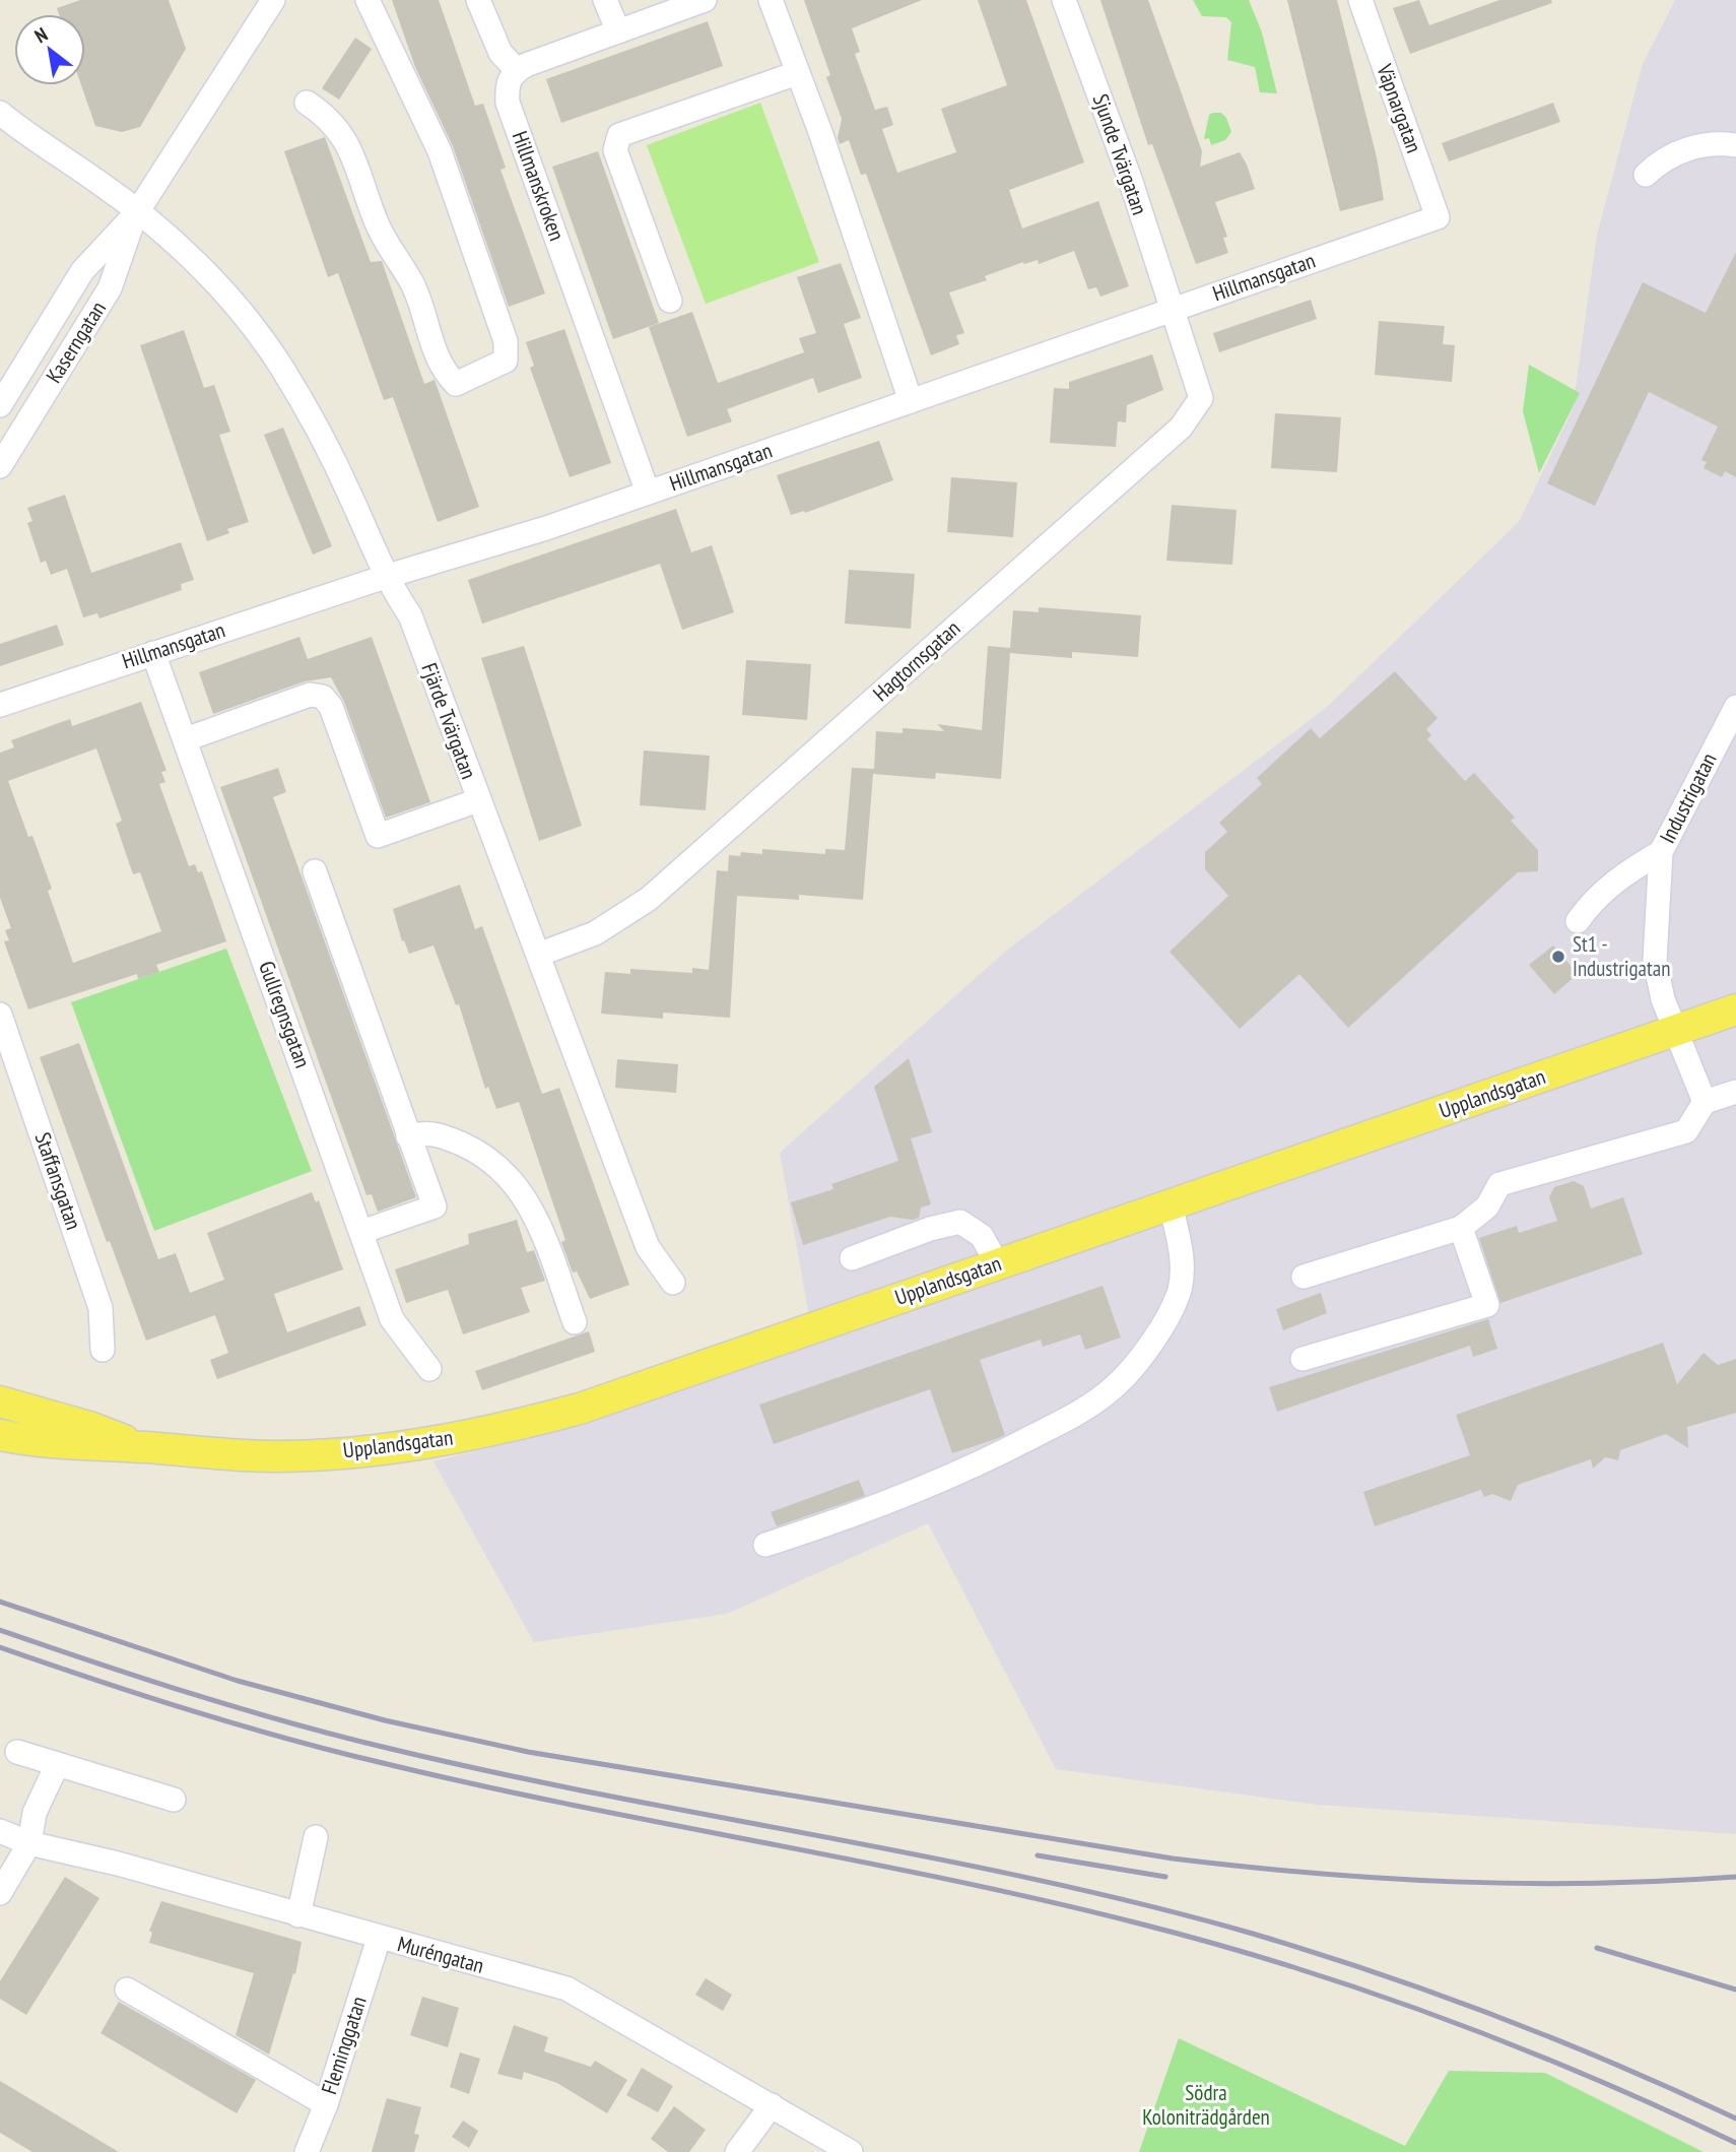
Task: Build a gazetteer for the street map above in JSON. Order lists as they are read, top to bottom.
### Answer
{
  "streets": {
    "main road": ["Upplandsgatan"],
    "street": [
      "Väpnargatan",
      "Sjunde Tvärgatan",
      "Hillmanskroken",
      "Hillmansgatan",
      "Kaserngatan",
      "Hagtornsgatan",
      "Fjärde Tvärgatan",
      "Industrigatan",
      "Gullregnsgatan",
      "Staffansgatan",
      "Muréngatan",
      "Fleminggatan"
    ]
  },
  "crossings": [
    ["Väpnargatan", "Hillmansgatan"],
    ["Sjunde Tvärgatan", "Hillmansgatan"],
    ["Sjunde Tvärgatan", "Hagtornsgatan"],
    ["Hillmanskroken", "Hillmansgatan"],
    ["Hillmansgatan", "Hagtornsgatan"],
    ["Hillmansgatan", "Fjärde Tvärgatan"],
    ["Hillmansgatan", "Gullregnsgatan"],
    ["Kaserngatan", "Fjärde Tvärgatan"],
    ["Hagtornsgatan", "Fjärde Tvärgatan"],
    ["Industrigatan", "Upplandsgatan"],
    ["Muréngatan", "Fleminggatan"]
  ],
  "parks": ["Södra Koloniträdgården"],
  "places": ["St1 - Industrigatan"],
  "north": "top left"
}
